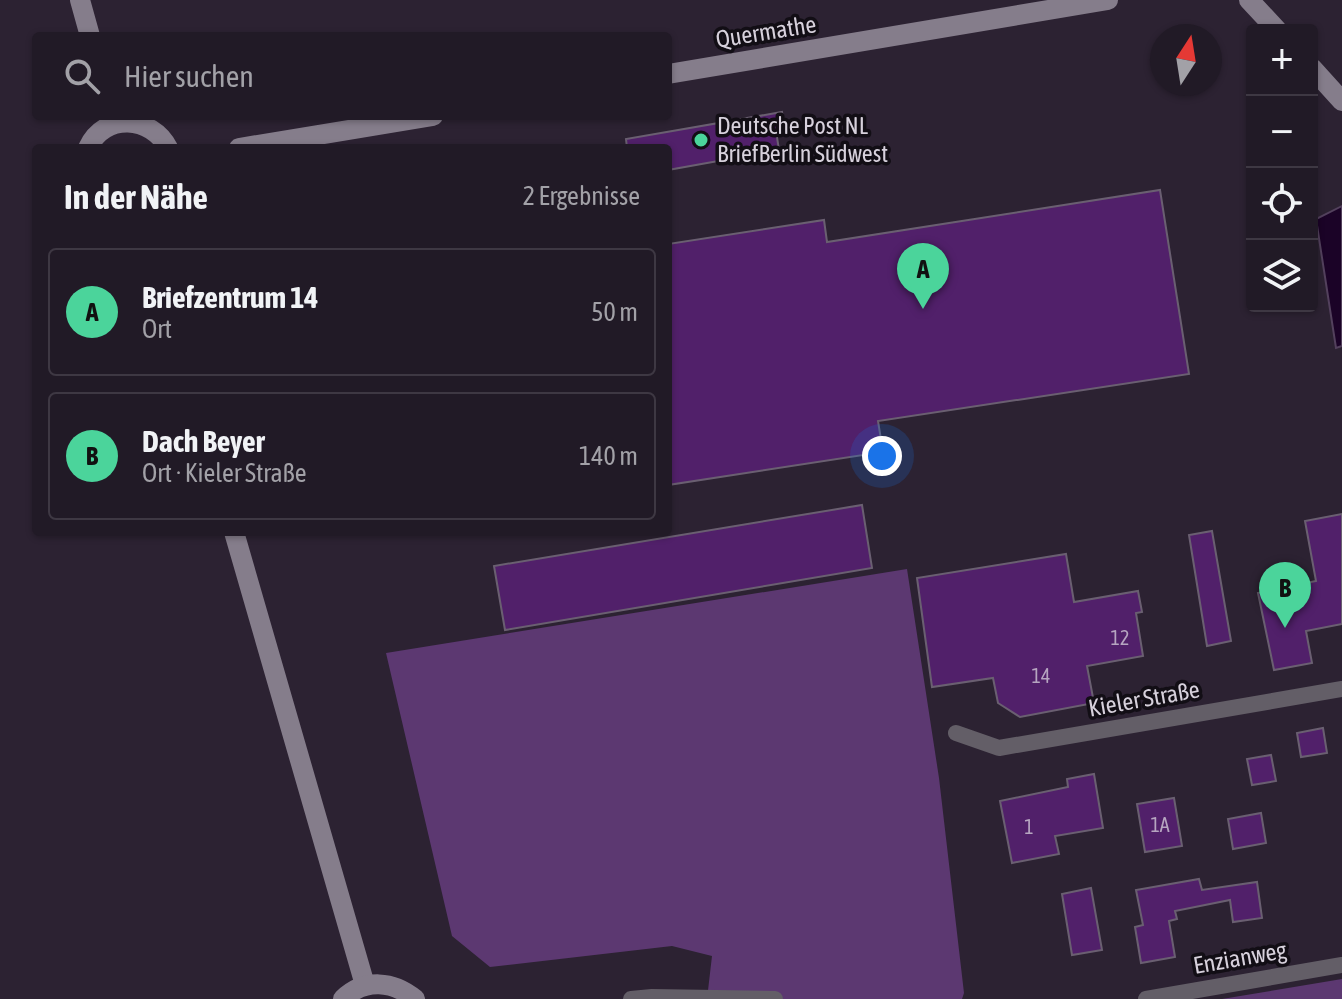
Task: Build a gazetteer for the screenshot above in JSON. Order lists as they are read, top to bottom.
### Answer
{
  "streets": {
    "main road": ["Quermathe"],
    "street": ["Kieler Straße", "Enzianweg"]
  },
  "places": ["Deutsche Post NL BriefBerlin Südwest"],
  "house_numbers": [
    "12",
    "14",
    "1A",
    "1"
  ],
  "north": "top",
  "page": {
    "map_buttons": ["+", "−"],
    "search": "Hier suchen",
    "heading": ["In der Nähe", "2 Ergebnisse"],
    "pins": ["A", "B"],
    "list": [
      {
        "mark": "A",
        "name": "Briefzentrum 14",
        "note": "Ort",
        "value": "50 m"
      },
      {
        "mark": "B",
        "name": "Dach Beyer",
        "note": "Ort · Kieler Straße",
        "value": "140 m"
      }
    ]
  }
}
